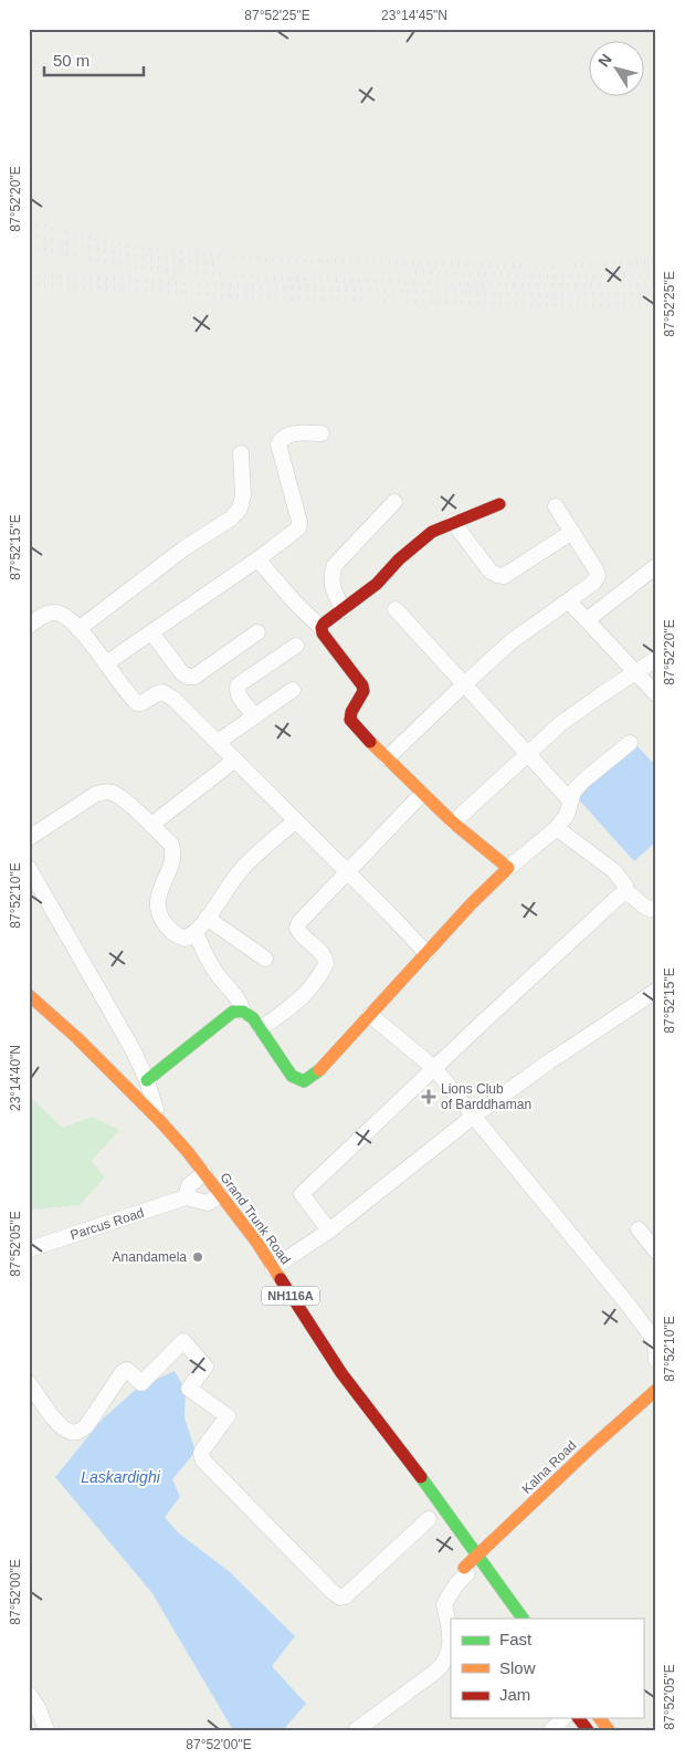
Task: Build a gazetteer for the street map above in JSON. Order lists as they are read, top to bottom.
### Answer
{
  "streets": {
    "main road": ["Grand Trunk Road", "NH116A", "Kalna Road"],
    "street": ["Parcus Road"]
  },
  "crossings": [
    ["Grand Trunk Road", "Parcus Road"],
    ["Grand Trunk Road", "Kalna Road"]
  ],
  "water": ["Laskardighi"],
  "places": {
    "health": ["Lions Club of Barddhaman"],
    "other": ["Anandamela"]
  },
  "legend": ["Fast", "Slow", "Jam"],
  "scale_bar": "50 m",
  "north": "top left",
  "coordinates": [
    "87°52'25\"E",
    "23°14'45\"N",
    "87°52'20\"E",
    "87°52'15\"E",
    "87°52'10\"E",
    "23°14'40\"N",
    "87°52'05\"E",
    "87°52'00\"E"
  ]
}
